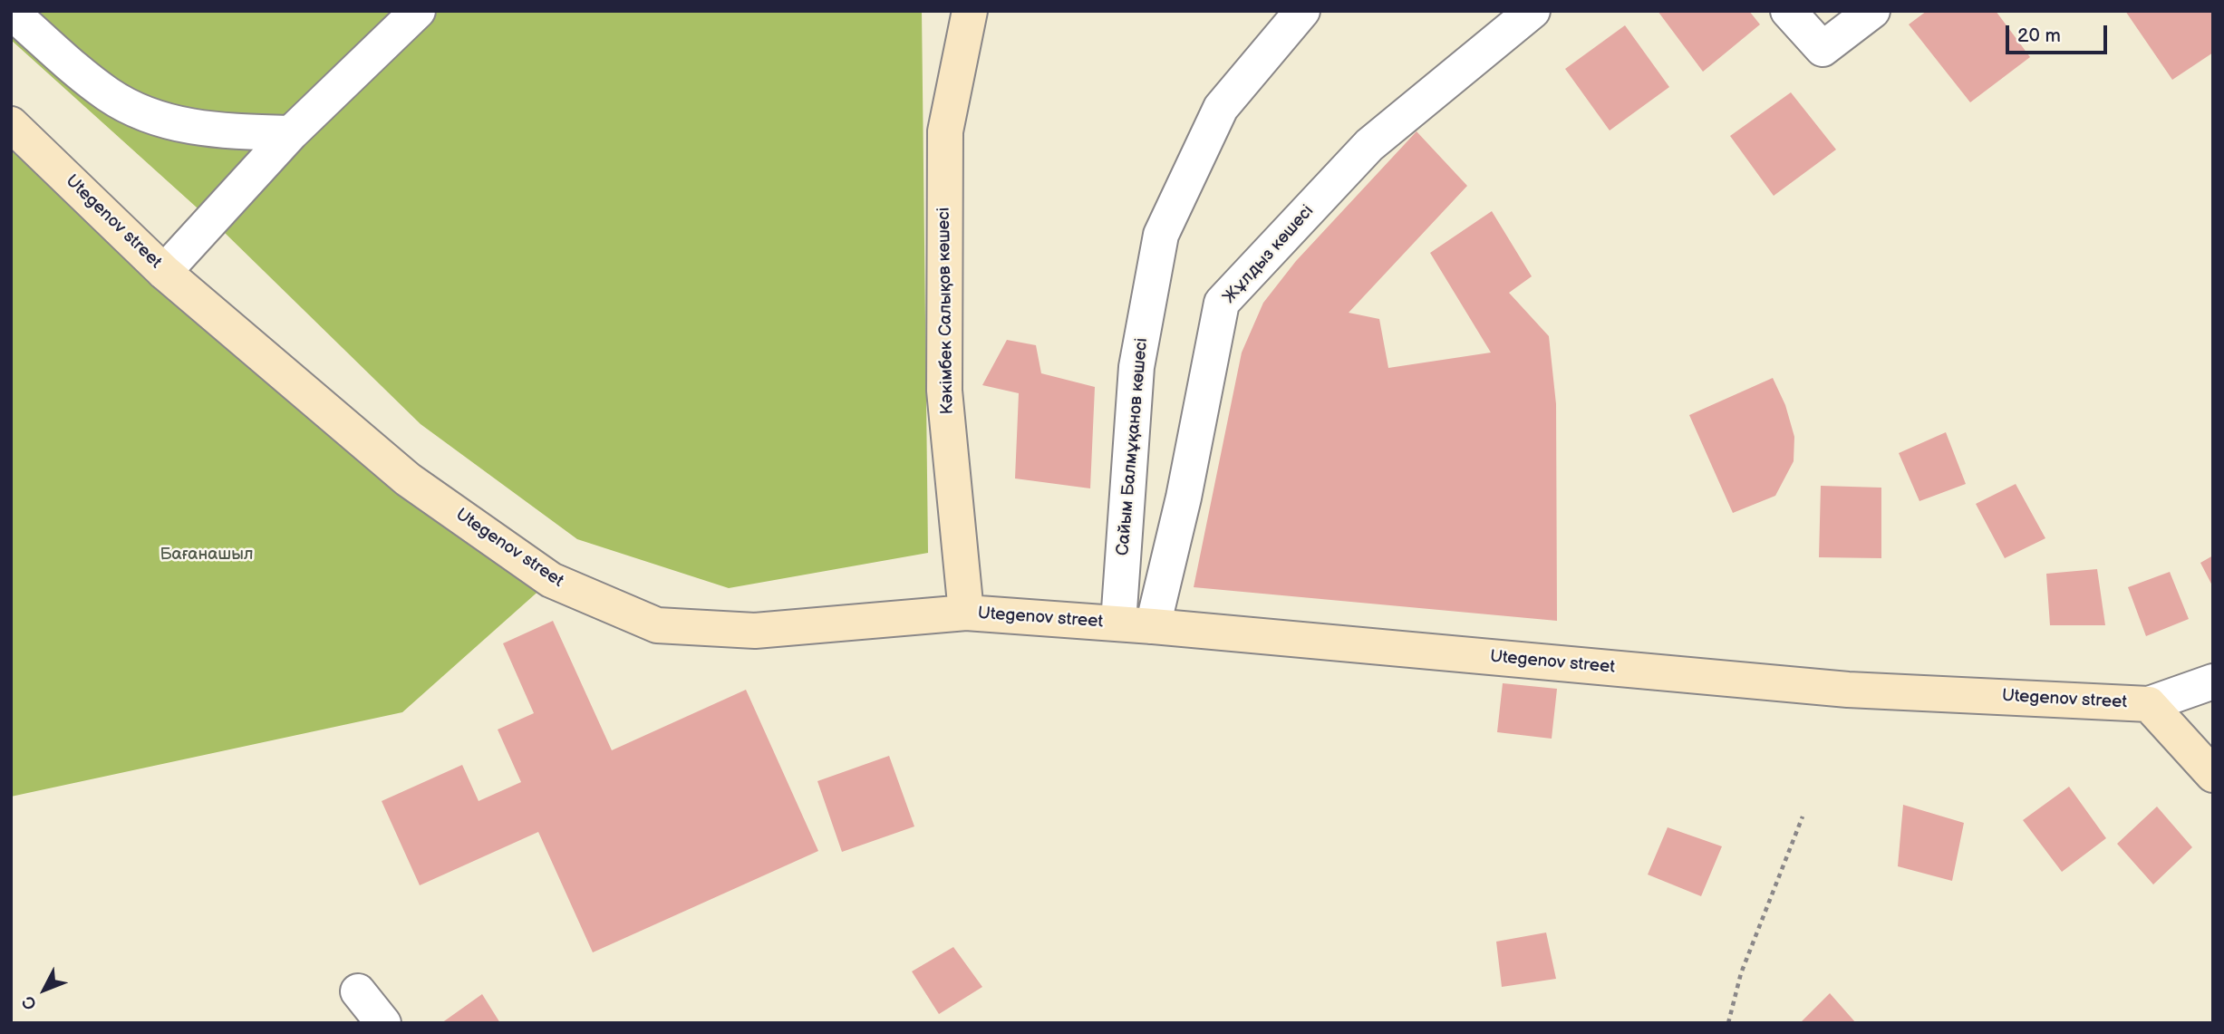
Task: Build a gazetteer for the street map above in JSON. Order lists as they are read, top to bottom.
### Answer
{
  "streets": {
    "street": [
      "Utegenov street",
      "Жұлдыз көшесі",
      "Кәкімбек Салықов көшесі",
      "Сайым Балмұқанов көшесі"
    ]
  },
  "crossings": [
    ["Utegenov street", "Жұлдыз көшесі"],
    ["Utegenov street", "Кәкімбек Салықов көшесі"],
    ["Utegenov street", "Сайым Балмұқанов көшесі"]
  ],
  "parks": ["Бағанашыл"],
  "scale_bar": "20 m",
  "north": "bottom left"
}
